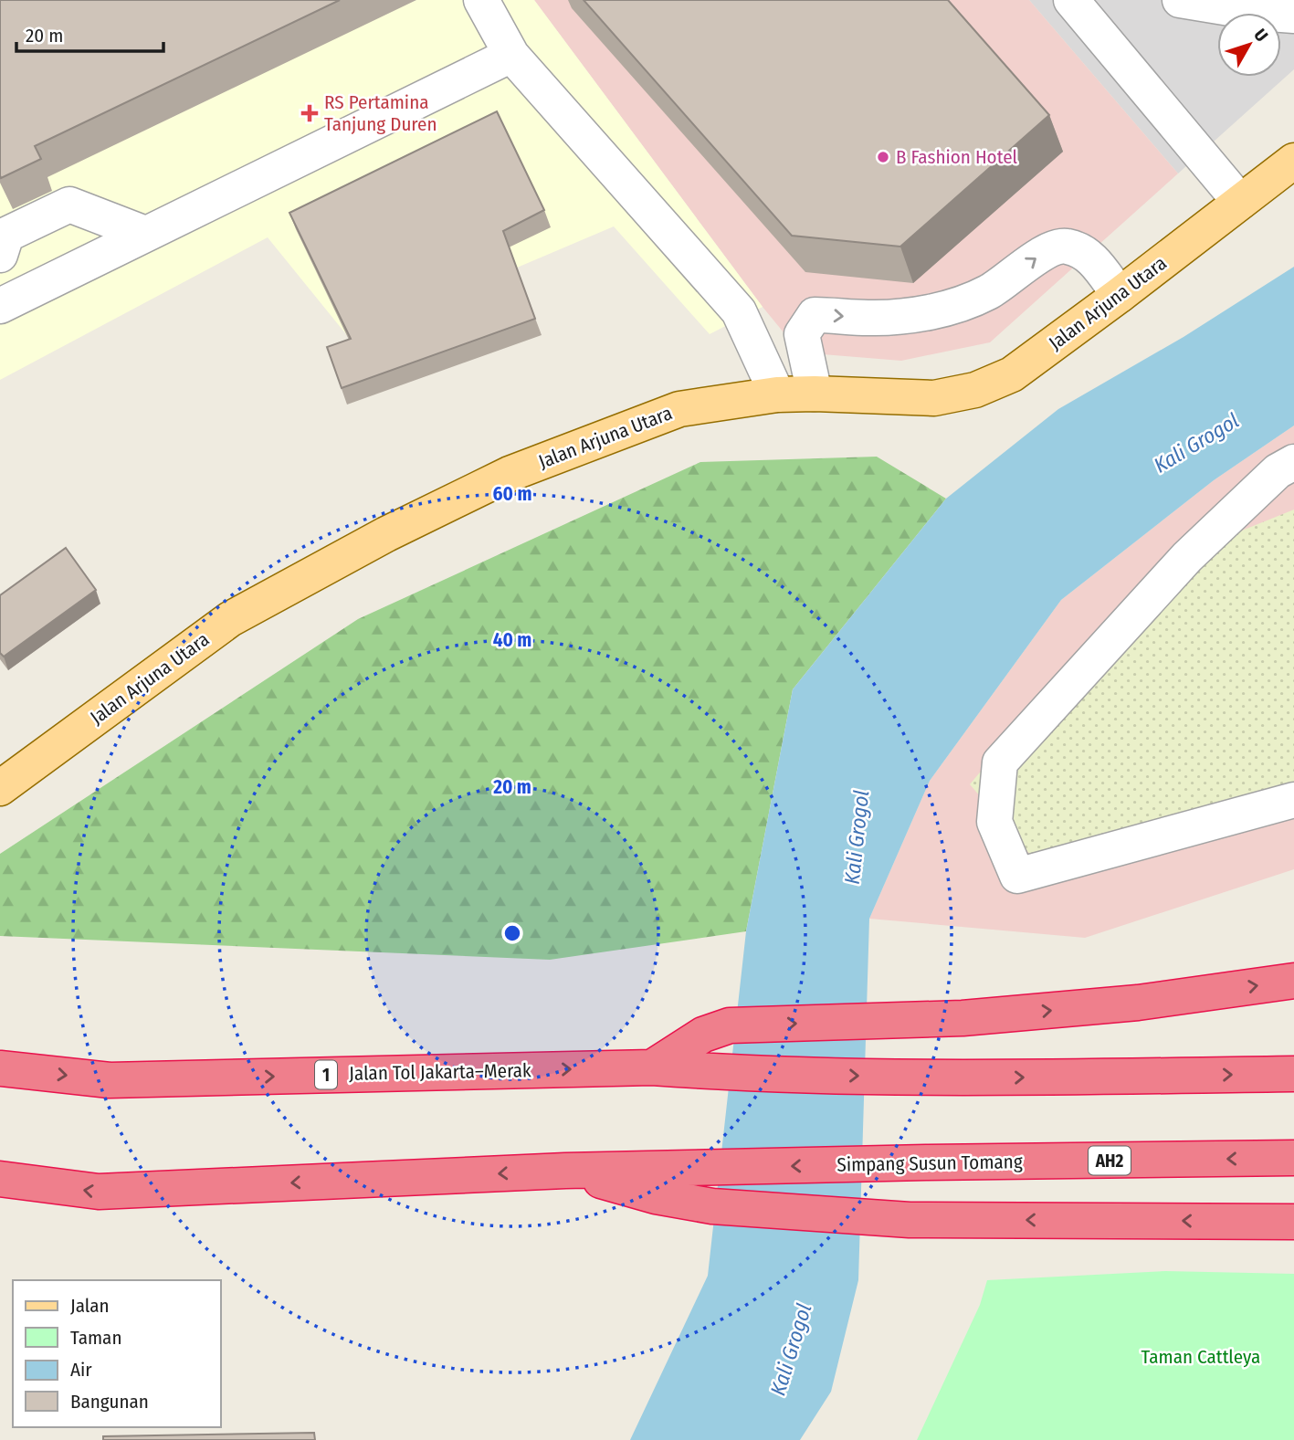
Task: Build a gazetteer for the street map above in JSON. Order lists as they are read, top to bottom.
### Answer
{
  "streets": {
    "highway": [
      "Jalan Tol Jakarta–Merak",
      "1",
      "AH2",
      "Simpang Susun Tomang"
    ],
    "main road": ["Jalan Arjuna Utara"]
  },
  "water": ["Kali Grogol"],
  "parks": ["Taman Cattleya"],
  "places": {
    "health": ["RS Pertamina Tanjung Duren"],
    "other": ["B Fashion Hotel"]
  },
  "legend": [
    "Jalan",
    "Taman",
    "Air",
    "Bangunan"
  ],
  "scale_bar": "20 m",
  "north": "top right",
  "rings": ["60 m", "40 m", "20 m"]
}
